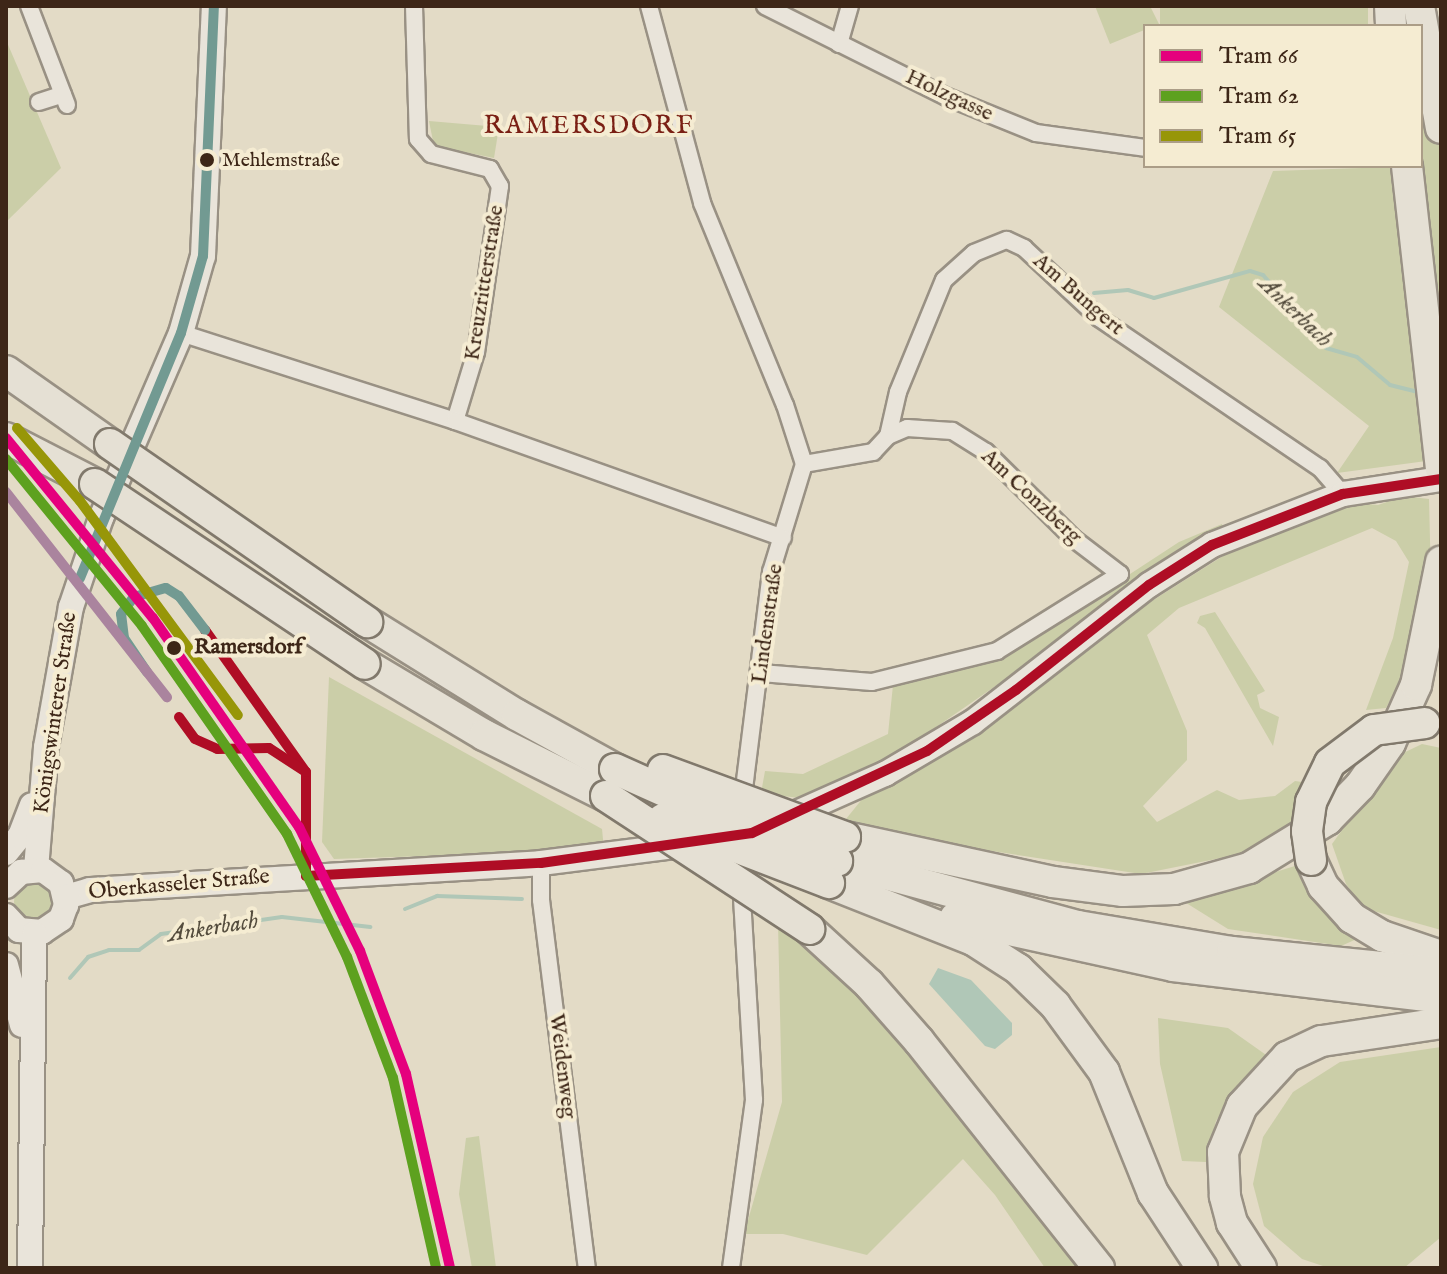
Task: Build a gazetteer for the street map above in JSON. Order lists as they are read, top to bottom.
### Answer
{
  "streets": {
    "main road": ["Königswinterer Straße", "Oberkasseler Straße"],
    "street": [
      "Holzgasse",
      "Kreuzritterstraße",
      "Am Bungert",
      "Am Conzberg",
      "Lindenstraße",
      "Weidenweg"
    ]
  },
  "crossings": [
    ["Am Bungert", "Am Conzberg"],
    ["Am Bungert", "Oberkasseler Straße"],
    ["Am Conzberg", "Lindenstraße"],
    ["Lindenstraße", "Oberkasseler Straße"],
    ["Oberkasseler Straße", "Weidenweg"]
  ],
  "districts": ["RAMERSDORF"],
  "water": ["Ankerbach"],
  "places": ["Mehlemstraße", "Ramersdorf"],
  "lines": ["tram line 65", "tram line 66", "tram line 62"],
  "legend": ["Tram 66", "Tram 62", "Tram 65"]
}
